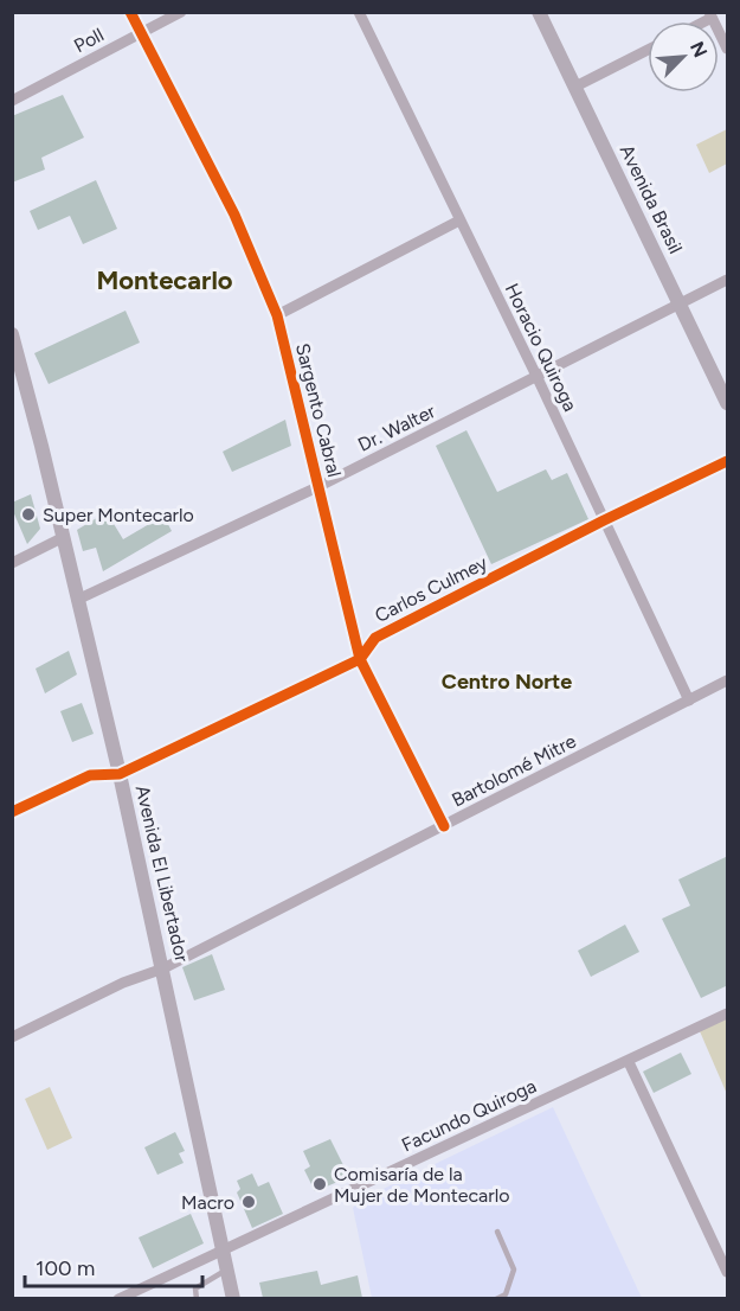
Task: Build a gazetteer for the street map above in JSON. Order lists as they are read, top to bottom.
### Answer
{
  "streets": {
    "main road": ["Avenida Brasil", "Avenida El Libertador"],
    "street": [
      "Poll",
      "Horacio Quiroga",
      "Sargento Cabral",
      "Dr. Walter",
      "Carlos Culmey",
      "Bartolomé Mitre",
      "Facundo Quiroga"
    ]
  },
  "crossings": [
    ["Poll", "Sargento Cabral"],
    ["Avenida Brasil", "Dr. Walter"],
    ["Horacio Quiroga", "Dr. Walter"],
    ["Horacio Quiroga", "Carlos Culmey"],
    ["Horacio Quiroga", "Bartolomé Mitre"],
    ["Sargento Cabral", "Dr. Walter"],
    ["Sargento Cabral", "Carlos Culmey"],
    ["Sargento Cabral", "Bartolomé Mitre"],
    ["Dr. Walter", "Avenida El Libertador"],
    ["Carlos Culmey", "Avenida El Libertador"],
    ["Bartolomé Mitre", "Avenida El Libertador"],
    ["Avenida El Libertador", "Facundo Quiroga"]
  ],
  "districts": ["Montecarlo", "Centro Norte"],
  "places": ["Super Montecarlo", "Comisaría de la Mujer de Montecarlo", "Macro"],
  "scale_bar": "100 m",
  "north": "top right"
}
